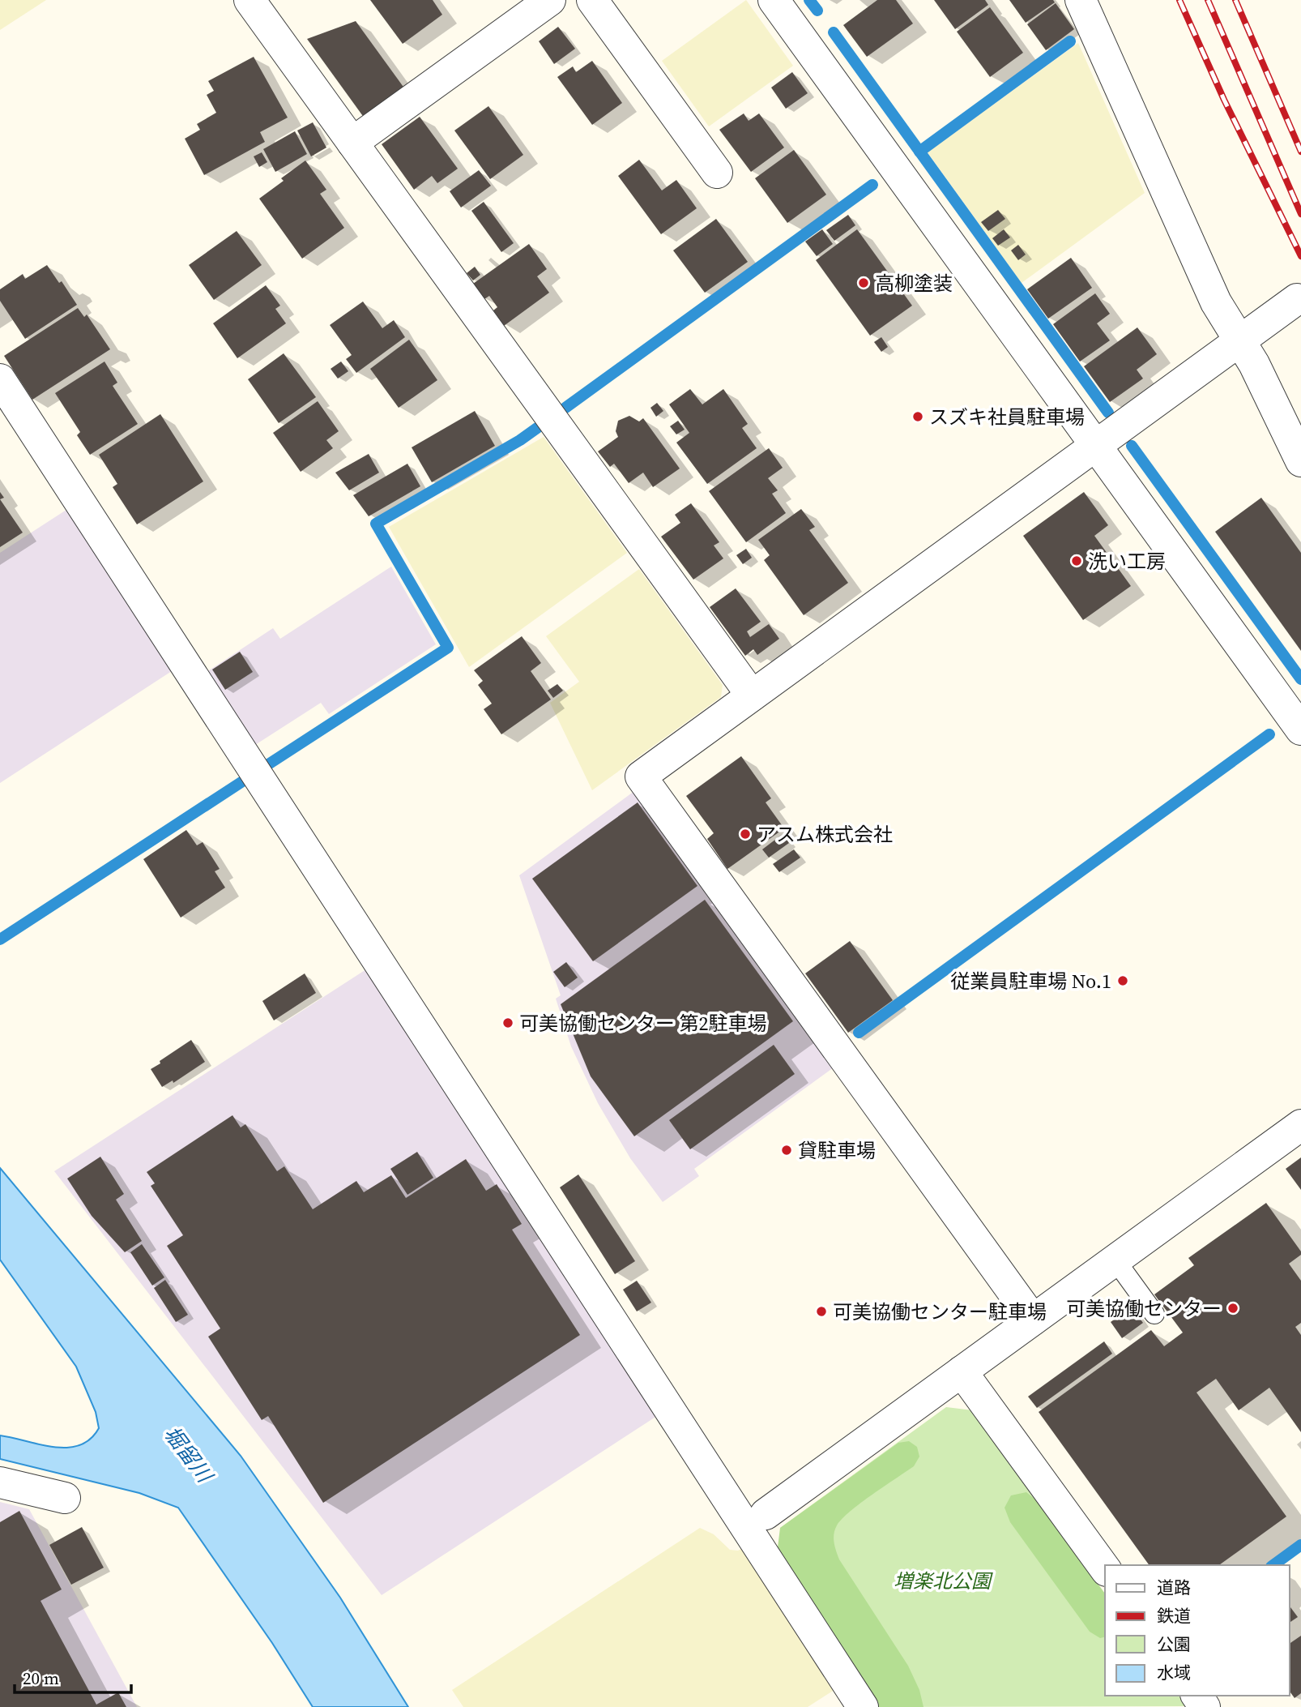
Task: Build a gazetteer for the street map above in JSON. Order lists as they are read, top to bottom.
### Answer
{
  "water": ["堀留川"],
  "parks": ["増楽北公園"],
  "places": [
    "高柳塗装",
    "スズキ社員駐車場",
    "洗い工房",
    "アスム株式会社",
    "従業員駐車場 No.1",
    "可美協働センター 第2駐車場",
    "貸駐車場",
    "可美協働センター",
    "可美協働センター駐車場"
  ],
  "legend": [
    "道路",
    "鉄道",
    "公園",
    "水域"
  ],
  "scale_bar": "20 m"
}
